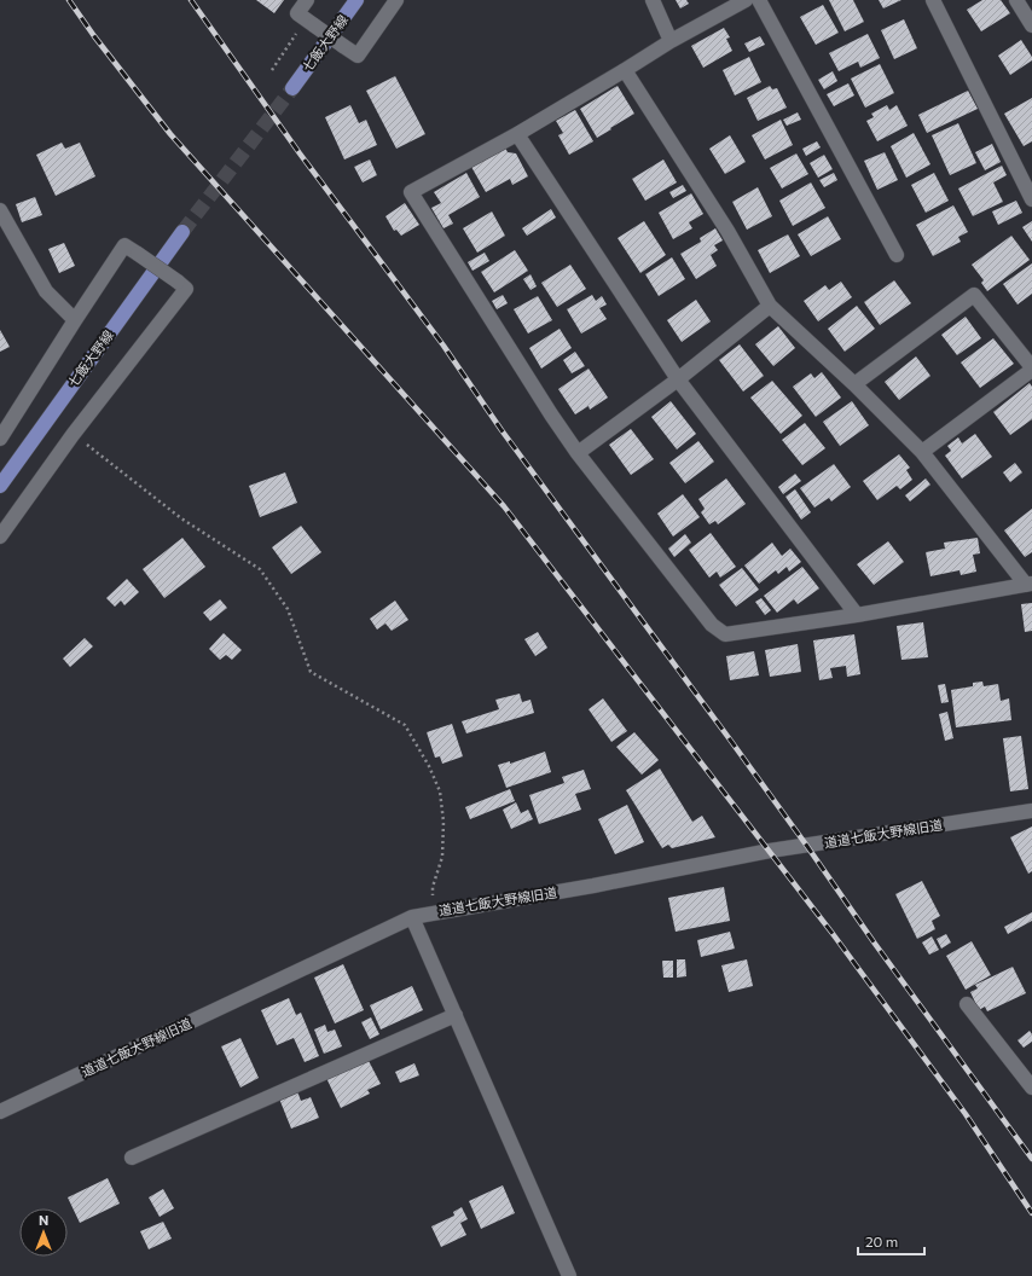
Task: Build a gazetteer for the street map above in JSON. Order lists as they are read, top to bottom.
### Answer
{
  "streets": {
    "main road": ["七飯大野線"],
    "street": ["道道七飯大野線旧道"]
  },
  "scale_bar": "20 m",
  "north": "top"
}
